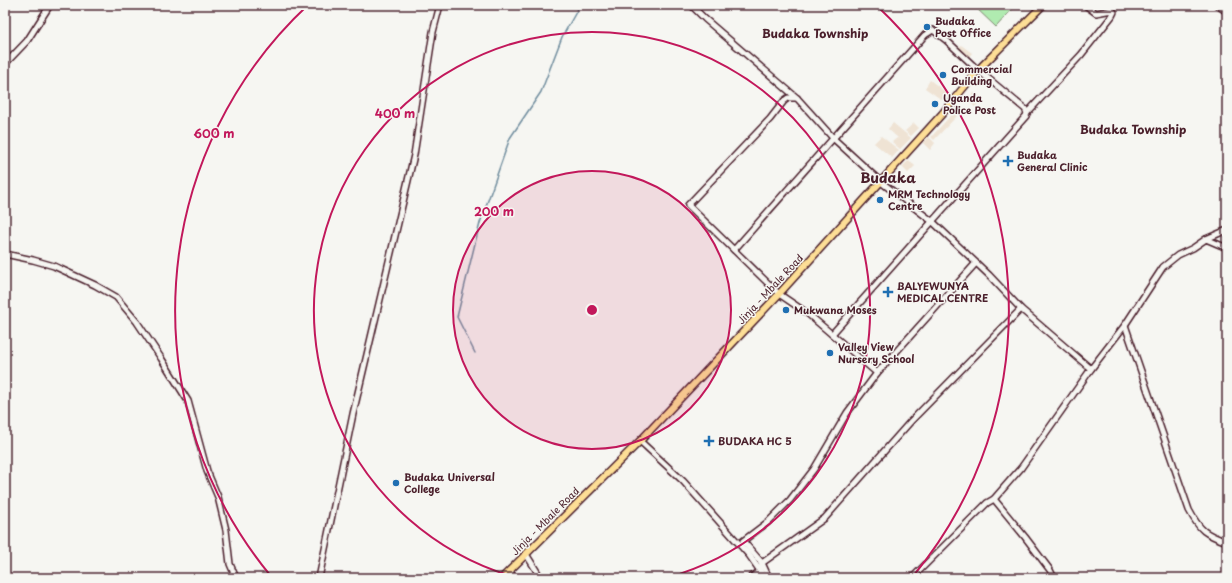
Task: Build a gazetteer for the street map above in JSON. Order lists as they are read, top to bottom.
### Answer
{
  "streets": {
    "main road": ["Jinja - Mbale Road"]
  },
  "districts": ["Budaka Township", "Budaka Township", "Budaka"],
  "places": {
    "other": [
      "Budaka Post Office",
      "Commercial Building",
      "Uganda Police Post",
      "MRM Technology Centre",
      "Mukwana Moses",
      "Valley View Nursery School",
      "Budaka Universal College"
    ],
    "health": ["Budaka General Clinic", "BALYEWUNYA MEDICAL CENTRE", "BUDAKA HC 5"]
  },
  "rings": ["400 m", "600 m", "200 m"]
}
